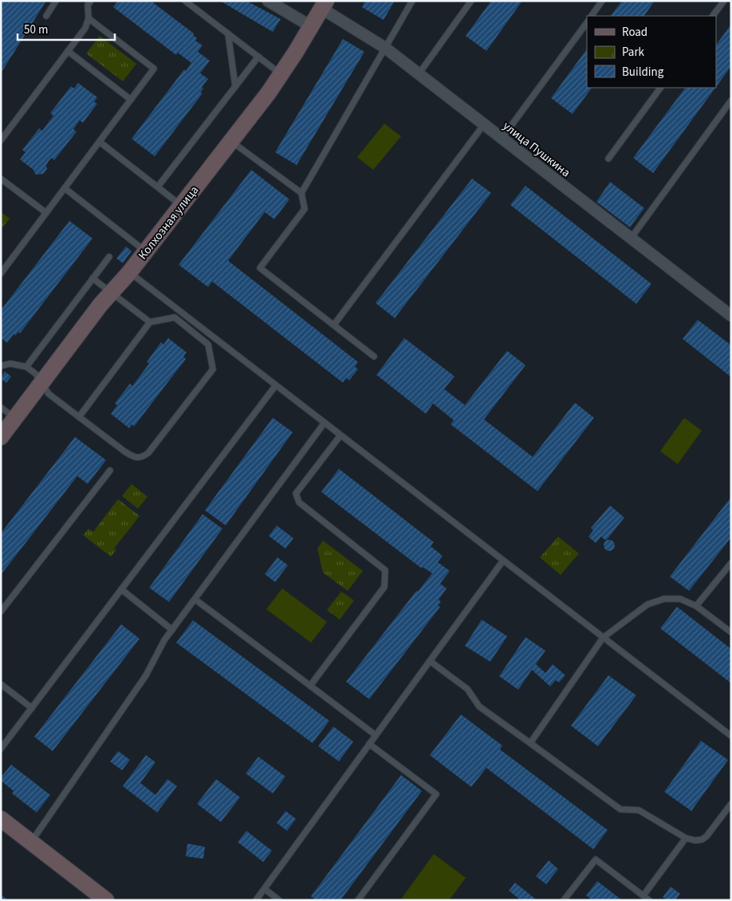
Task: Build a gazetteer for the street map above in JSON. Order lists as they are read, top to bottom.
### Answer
{
  "streets": {
    "street": ["улица Пушкина", "Колхозная улица"]
  },
  "crossings": [
    ["улица Пушкина", "Колхозная улица"]
  ],
  "legend": ["Road", "Park", "Building"],
  "scale_bar": "50 m"
}
